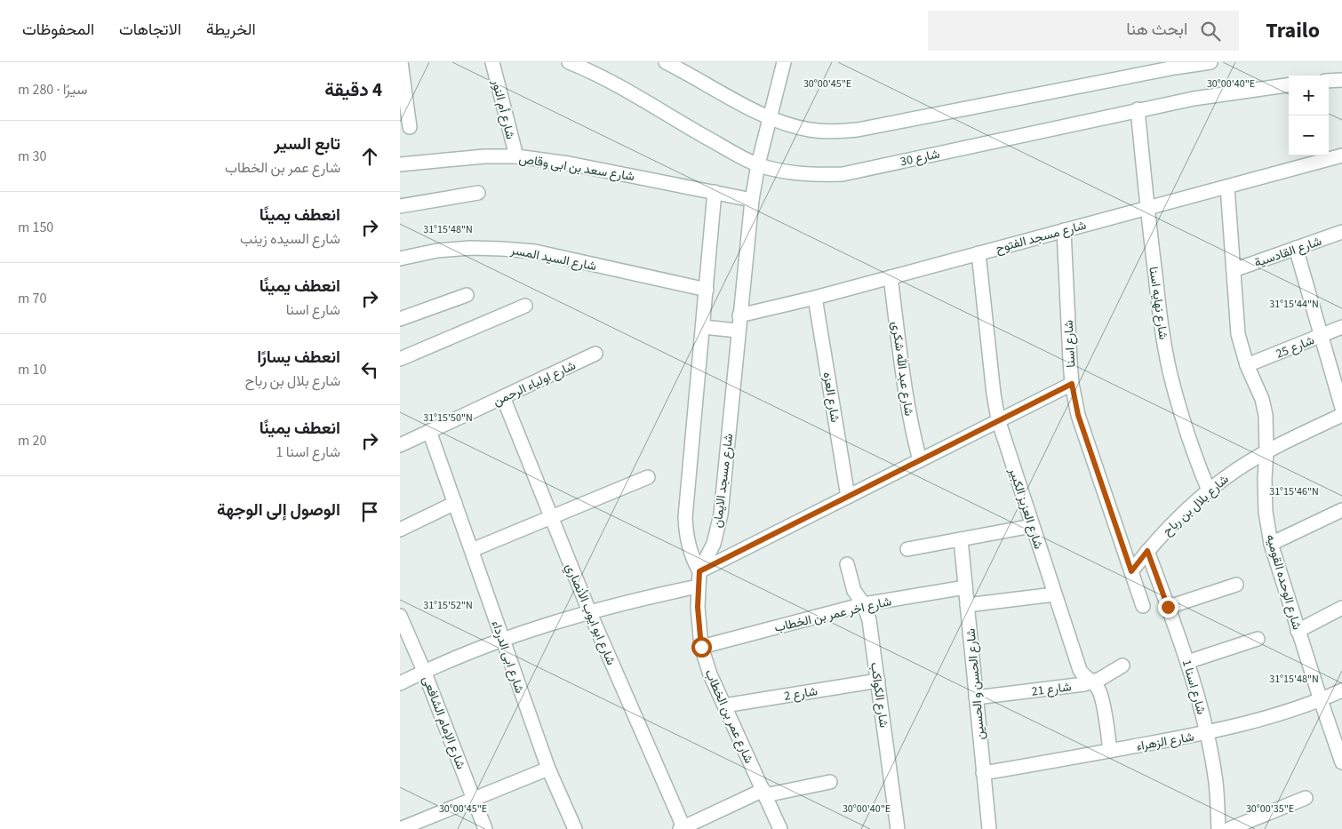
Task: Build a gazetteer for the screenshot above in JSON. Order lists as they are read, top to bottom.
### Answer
{
  "streets": {
    "street": [
      "شارع أم النور",
      "شارع 30",
      "شارع سعد بن ابى وقاص",
      "شارع مسجد الفتوح",
      "شارع القادسية",
      "شارع السيد المسر",
      "شارع نهايه اسنا",
      "شارع اسنا",
      "شارع 25",
      "شارع عبد الله شكرى",
      "شارع اولياء الرحمن",
      "شارع العزه",
      "شارع مسجد الايمان",
      "شارع بلال بن رباح",
      "شارع العزيز الكبير",
      "شارع الوحده القوميه",
      "شارع ابو ايوب الأنصاري",
      "شارع اخر عمر بن الخطاب",
      "شارع ابى الدرداء",
      "شارع الحسن و الحسين",
      "شارع اسنا 1",
      "شارع 21",
      "شارع 2",
      "شارع الكواكب",
      "شارع عمر بن الخطاب",
      "شارع الإمام الشافعى",
      "شارع الزهراء"
    ]
  },
  "crossings": [
    ["شارع أم النور", "شارع سعد بن ابى وقاص"],
    ["شارع 30", "شارع نهايه اسنا"],
    ["شارع 30", "شارع مسجد الايمان"],
    ["شارع سعد بن ابى وقاص", "شارع مسجد الايمان"],
    ["شارع مسجد الفتوح", "شارع نهايه اسنا"],
    ["شارع مسجد الفتوح", "شارع اسنا"],
    ["شارع مسجد الفتوح", "شارع عبد الله شكرى"],
    ["شارع مسجد الفتوح", "شارع العزه"],
    ["شارع مسجد الفتوح", "شارع مسجد الايمان"],
    ["شارع مسجد الفتوح", "شارع العزيز الكبير"],
    ["شارع مسجد الفتوح", "شارع الوحده القوميه"],
    ["شارع القادسية", "شارع الوحده القوميه"],
    ["شارع نهايه اسنا", "شارع بلال بن رباح"],
    ["شارع اسنا", "شارع بلال بن رباح"],
    ["شارع 25", "شارع الوحده القوميه"],
    ["شارع اولياء الرحمن", "شارع ابو ايوب الأنصاري"],
    ["شارع اولياء الرحمن", "شارع ابى الدرداء"],
    ["شارع مسجد الايمان", "شارع عمر بن الخطاب"],
    ["شارع بلال بن رباح", "شارع الوحده القوميه"],
    ["شارع بلال بن رباح", "شارع اسنا 1"],
    ["شارع العزيز الكبير", "شارع 21"],
    ["شارع العزيز الكبير", "شارع الزهراء"],
    ["شارع الوحده القوميه", "شارع الزهراء"],
    ["شارع اخر عمر بن الخطاب", "شارع الحسن و الحسين"],
    ["شارع اخر عمر بن الخطاب", "شارع الكواكب"],
    ["شارع اخر عمر بن الخطاب", "شارع عمر بن الخطاب"],
    ["شارع الحسن و الحسين", "شارع 21"],
    ["شارع الحسن و الحسين", "شارع الزهراء"],
    ["شارع اسنا 1", "شارع الزهراء"],
    ["شارع 2", "شارع الكواكب"],
    ["شارع 2", "شارع عمر بن الخطاب"]
  ],
  "page": {
    "header": "Trailo",
    "search": "ابحث هنا",
    "nav": ["الخريطة", "الاتجاهات", "المحفوظات"],
    "heading": ["4 دقيقة", "سيرًا · 280 m"],
    "map_buttons": ["+", "−"],
    "list": [
      ["تابع السير", "شارع عمر بن الخطاب", "30 m"],
      ["انعطف يمينًا", "شارع السيده زينب", "150 m"],
      ["انعطف يمينًا", "شارع اسنا", "70 m"],
      ["انعطف يسارًا", "شارع بلال بن رباح", "10 m"],
      ["انعطف يمينًا", "شارع اسنا 1", "20 m"],
      "الوصول إلى الوجهة"
    ]
  },
  "coordinates": [
    "30°00'45\"E",
    "30°00'40\"E",
    "31°15'48\"N",
    "31°15'44\"N",
    "31°15'50\"N",
    "31°15'46\"N",
    "31°15'52\"N",
    "30°00'35\"E"
  ]
}
